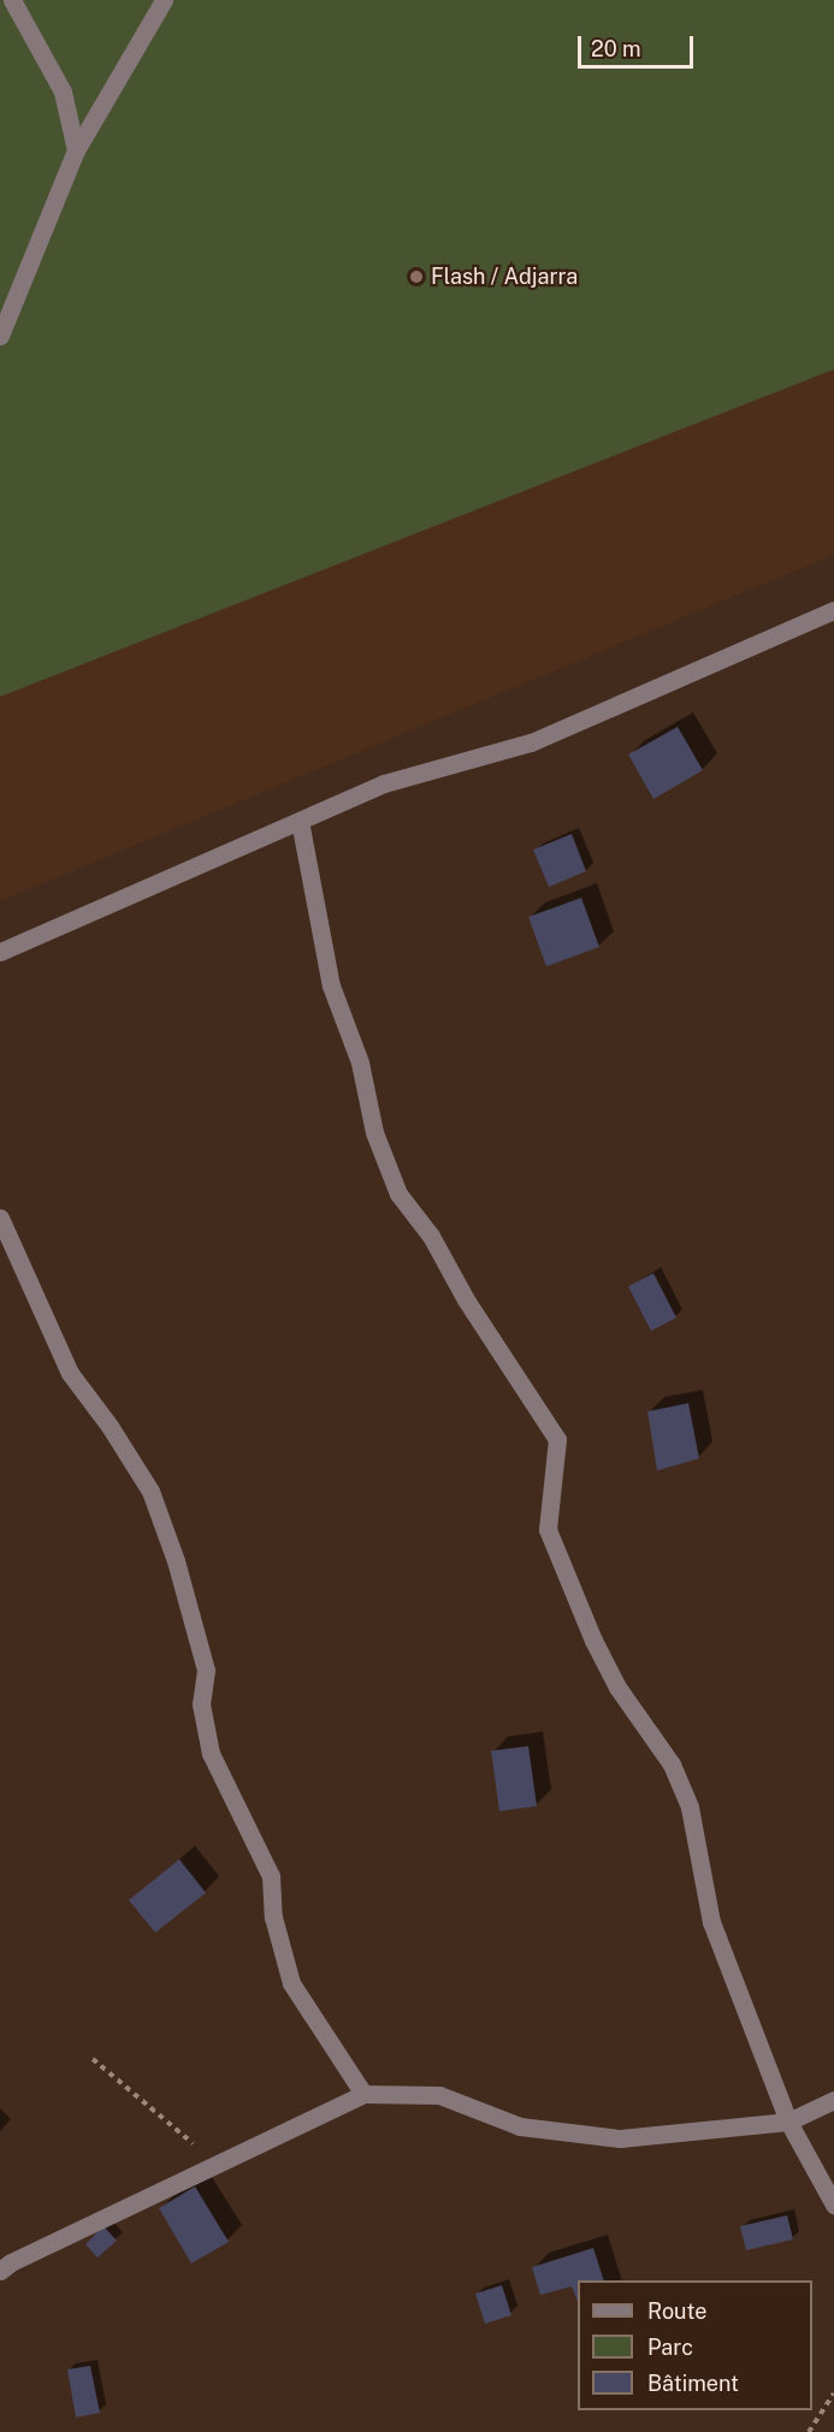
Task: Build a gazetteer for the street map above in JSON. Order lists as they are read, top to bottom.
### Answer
{
  "places": ["Flash / Adjarra"],
  "legend": ["Route", "Parc", "Bâtiment"],
  "scale_bar": "20 m"
}
